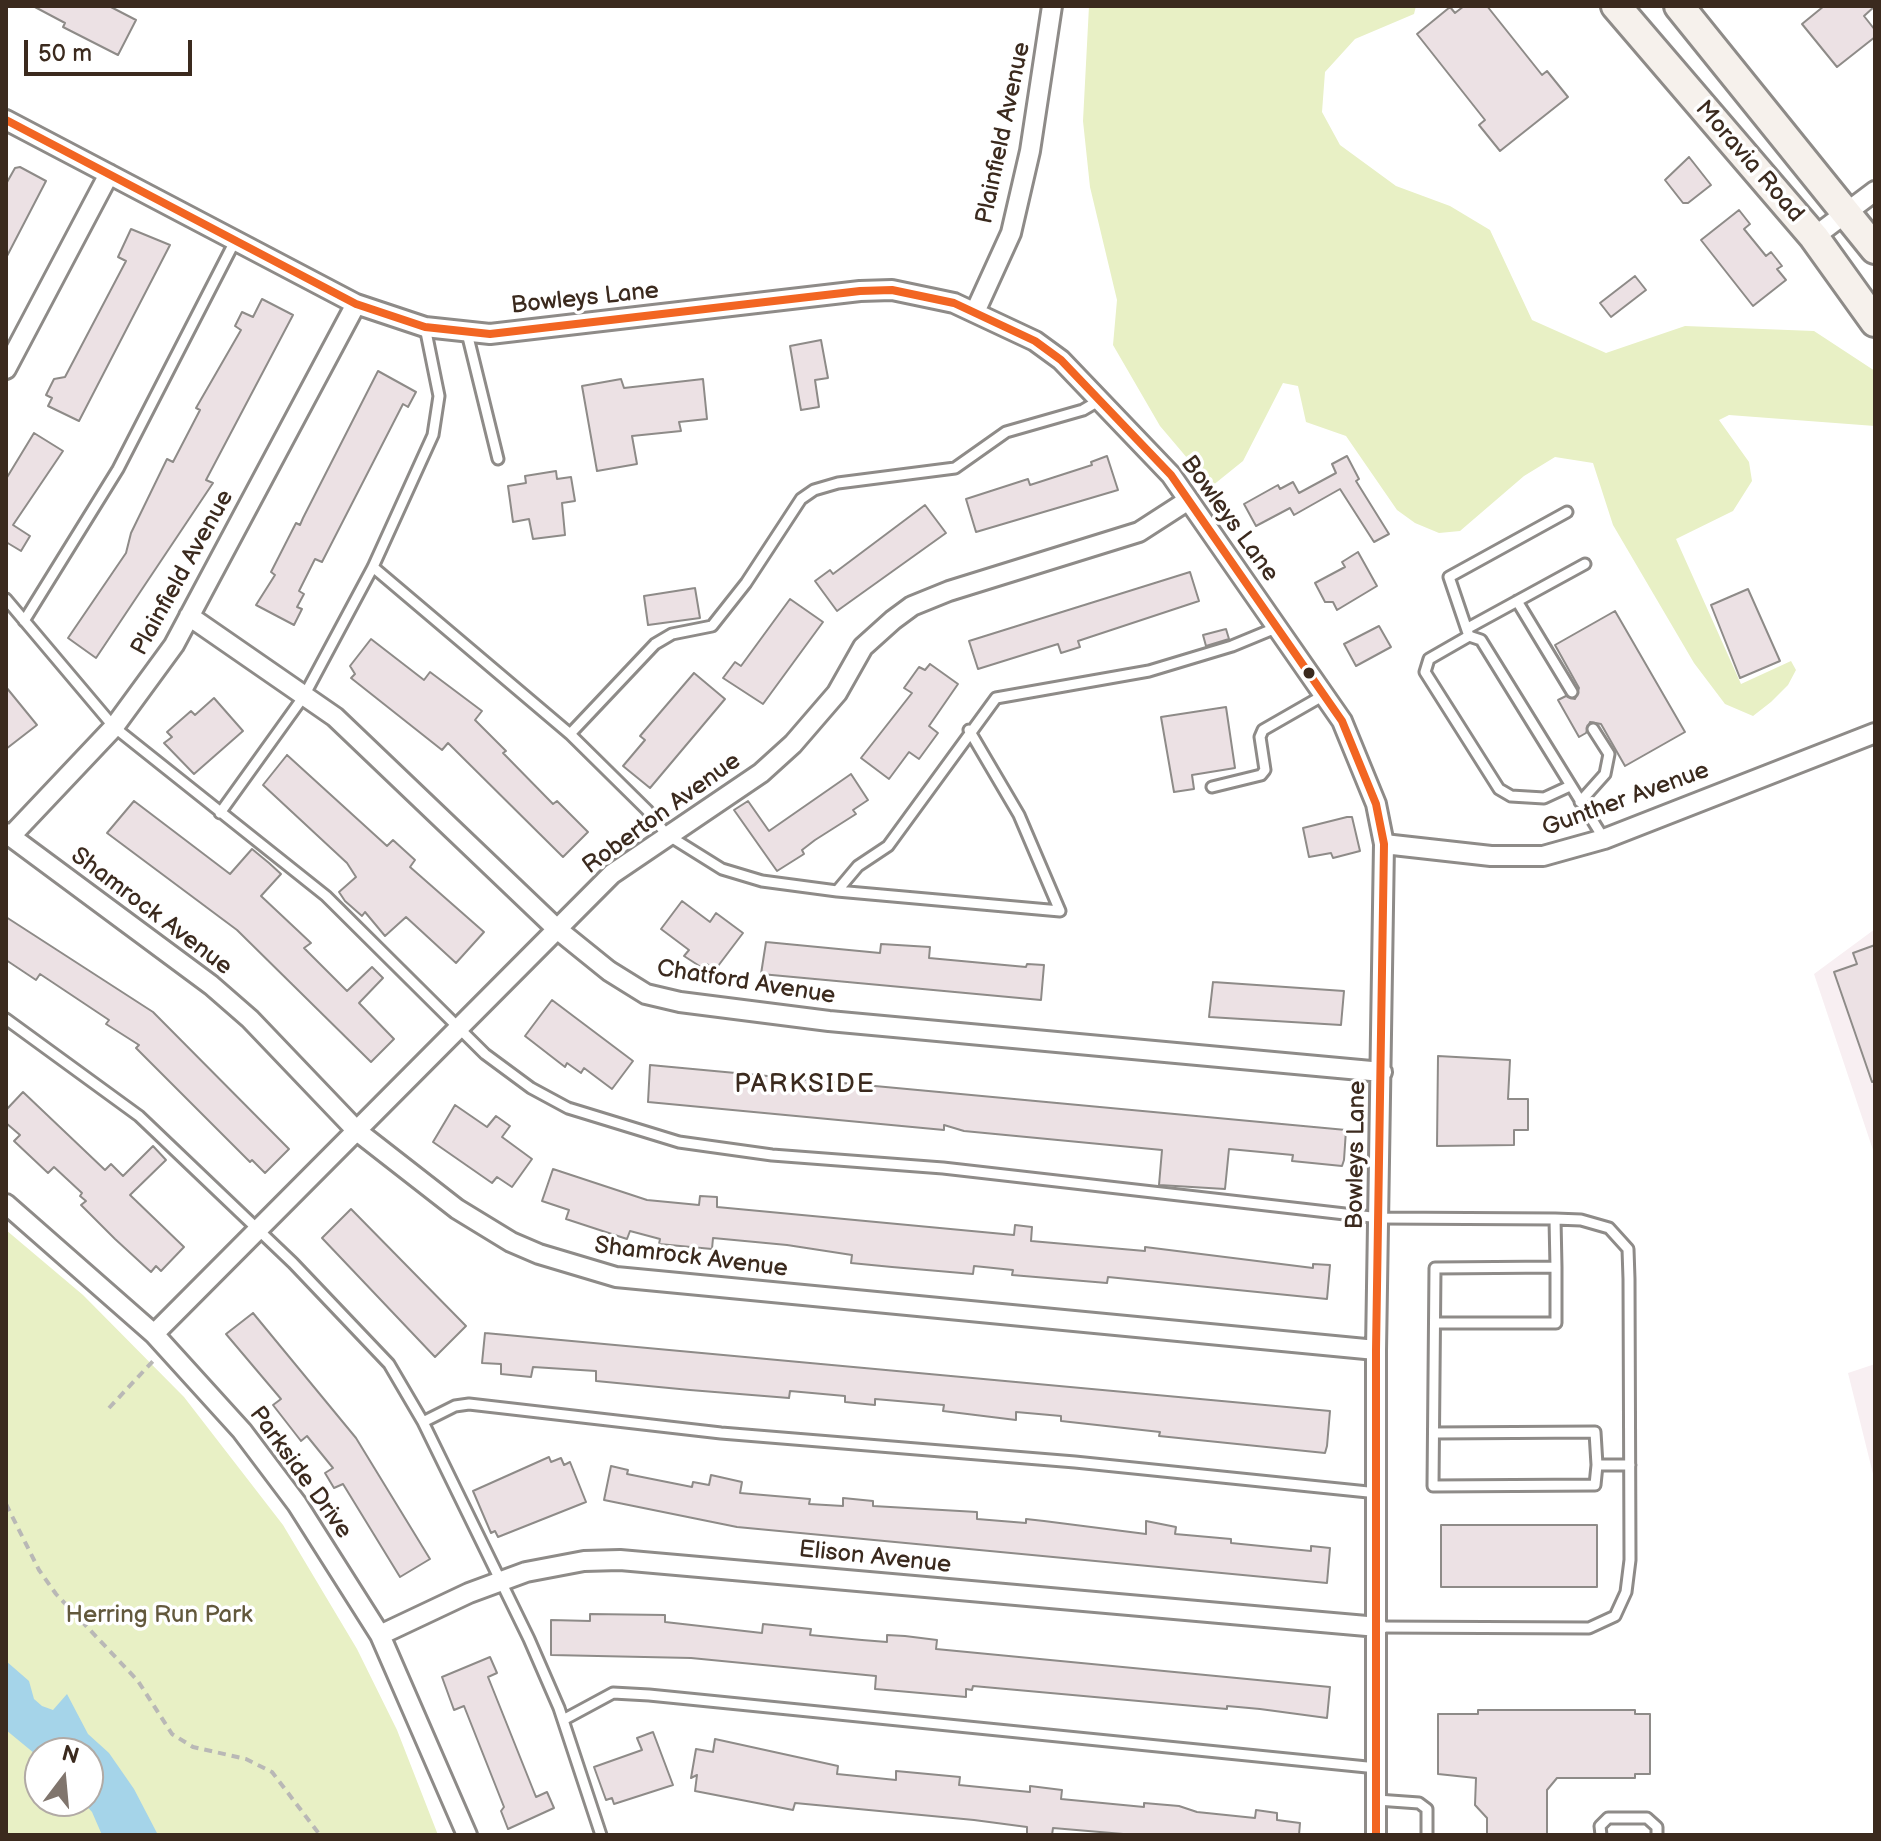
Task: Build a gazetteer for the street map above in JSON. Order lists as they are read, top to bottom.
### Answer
{
  "streets": {
    "main road": ["Moravia Road"],
    "street": [
      "Plainfield Avenue",
      "Bowleys Lane",
      "Gunther Avenue",
      "Roberton Avenue",
      "Shamrock Avenue",
      "Chatford Avenue",
      "Parkside Drive",
      "Elison Avenue"
    ]
  },
  "crossings": [
    ["Plainfield Avenue", "Bowleys Lane"],
    ["Plainfield Avenue", "Shamrock Avenue"],
    ["Plainfield Avenue", "Chatford Avenue"],
    ["Bowleys Lane", "Gunther Avenue"],
    ["Bowleys Lane", "Roberton Avenue"],
    ["Bowleys Lane", "Shamrock Avenue"],
    ["Bowleys Lane", "Chatford Avenue"],
    ["Bowleys Lane", "Elison Avenue"],
    ["Roberton Avenue", "Shamrock Avenue"],
    ["Roberton Avenue", "Chatford Avenue"],
    ["Roberton Avenue", "Parkside Drive"],
    ["Parkside Drive", "Elison Avenue"]
  ],
  "districts": ["PARKSIDE"],
  "parks": ["Herring Run Park"],
  "scale_bar": "50 m",
  "north": "top"
}
